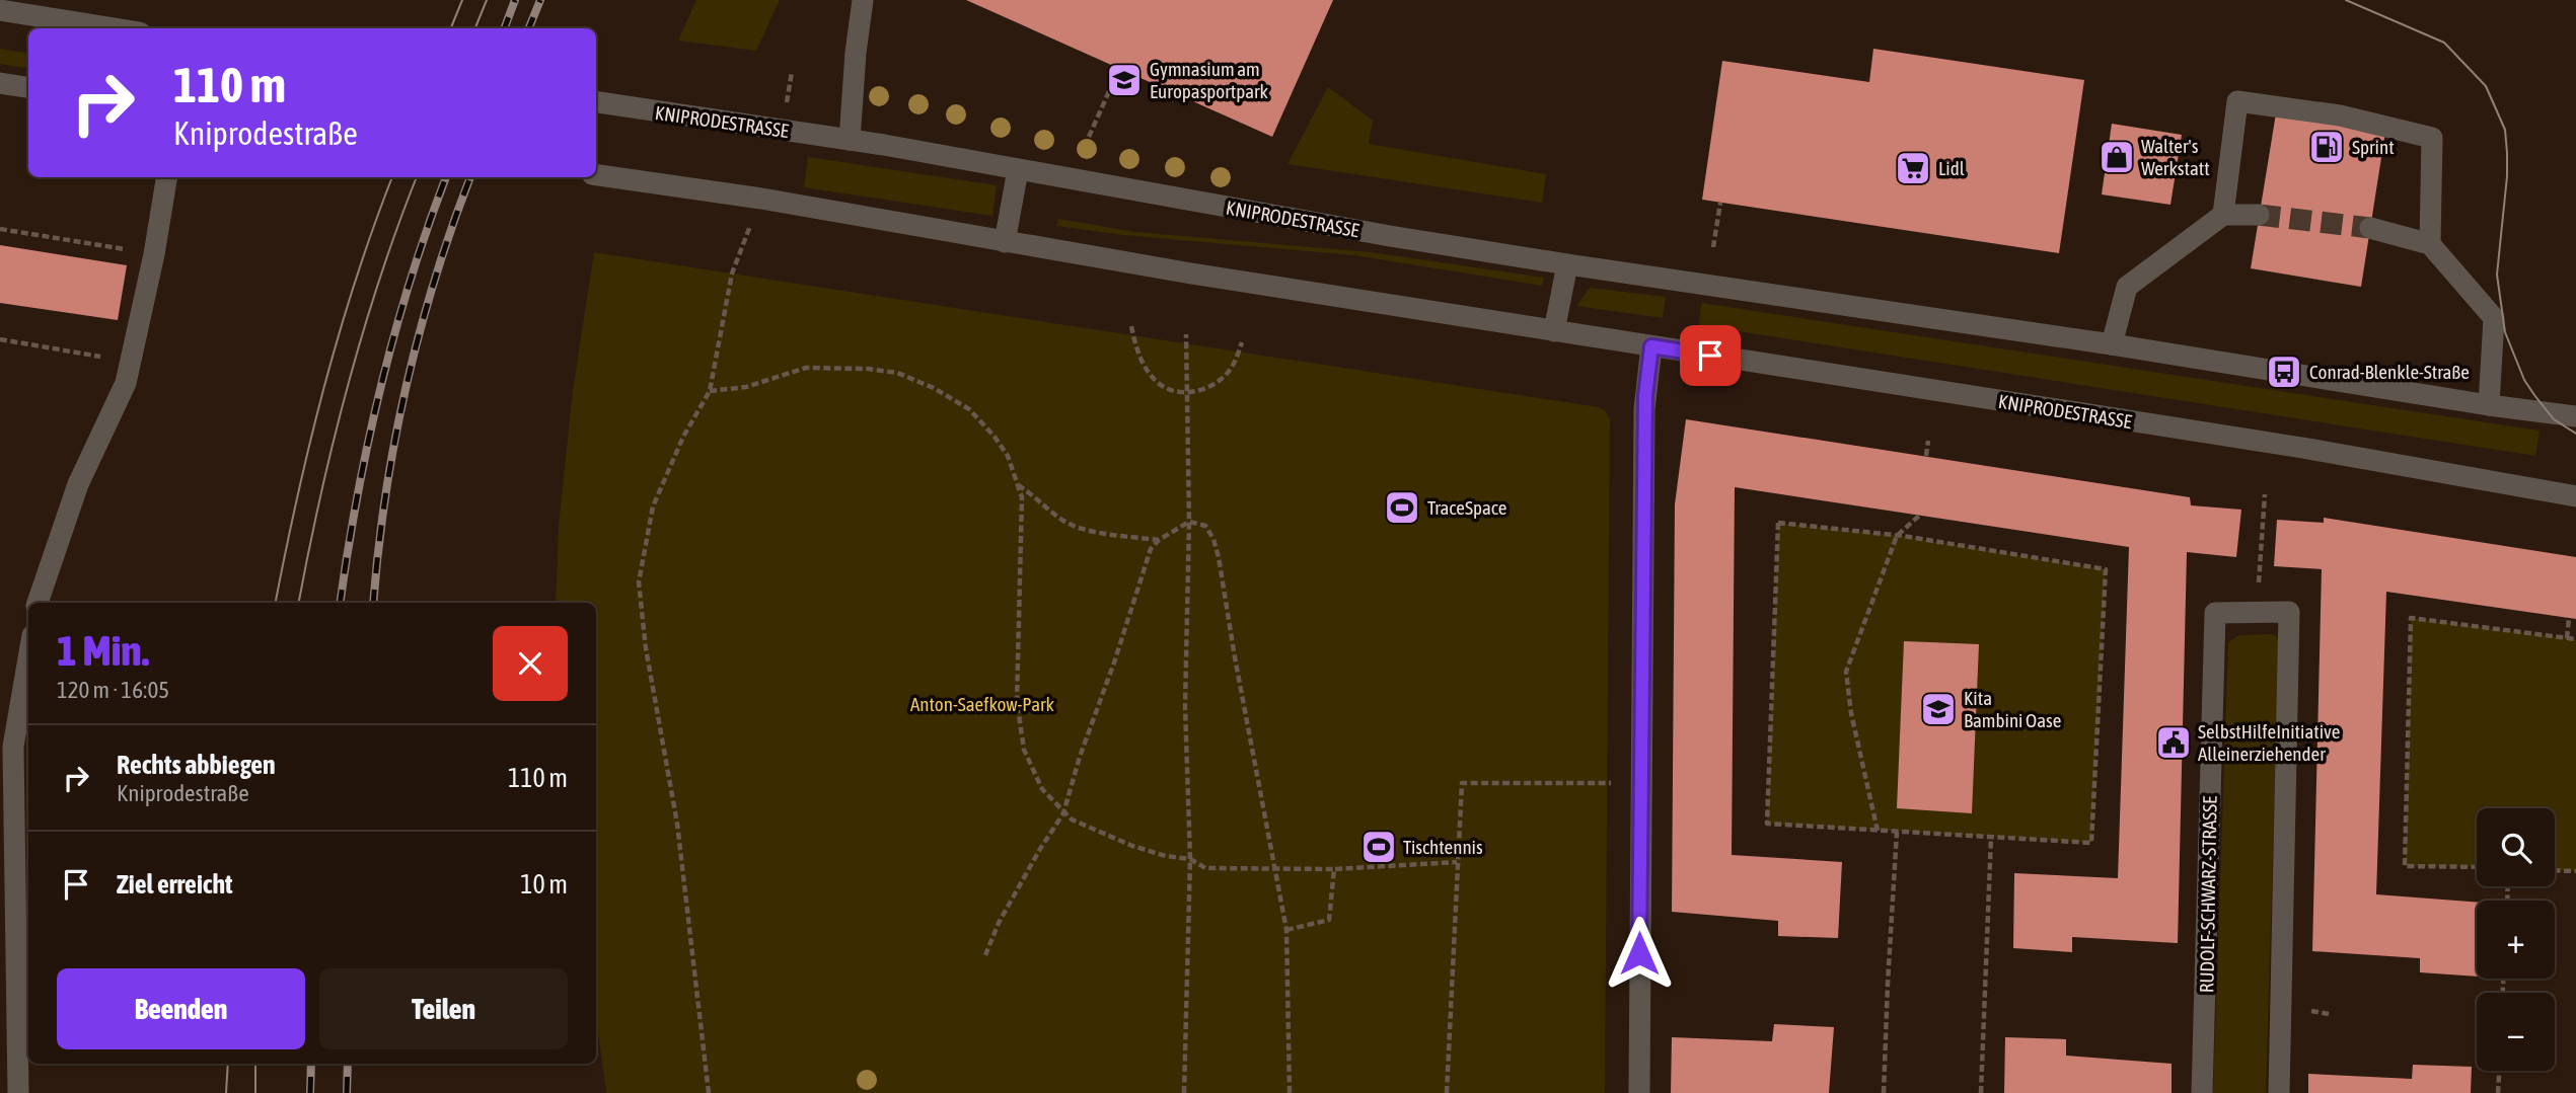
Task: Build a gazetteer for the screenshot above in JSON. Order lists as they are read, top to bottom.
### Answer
{
  "streets": {
    "street": ["KNIPRODESTRASSE", "RUDOLF-SCHWARZ-STRASSE"]
  },
  "parks": ["Anton-Saefkow-Park"],
  "places": {
    "school or university": ["Gymnasium am Europasportpark", "Kita Bambini Oase"],
    "fuel station": ["Sprint"],
    "shop": ["Walter's Werkstatt"],
    "supermarket": ["Lidl"],
    "bus stop": ["Conrad-Blenkle-Straße"],
    "sports": ["TraceSpace", "Tischtennis"],
    "public building": ["SelbstHilfeInitiative Alleinerziehender"]
  },
  "page": {
    "turn": ["110 m", "Kniprodestraße"],
    "heading": ["1 Min.", "120 m · 16:05"],
    "list": [
      {
        "name": "Rechts abbiegen",
        "note": "Kniprodestraße",
        "value": "110 m"
      },
      {
        "name": "Ziel erreicht",
        "value": "10 m"
      }
    ],
    "map_buttons": ["+", "−"],
    "buttons": ["Beenden", "Teilen"]
  }
}
